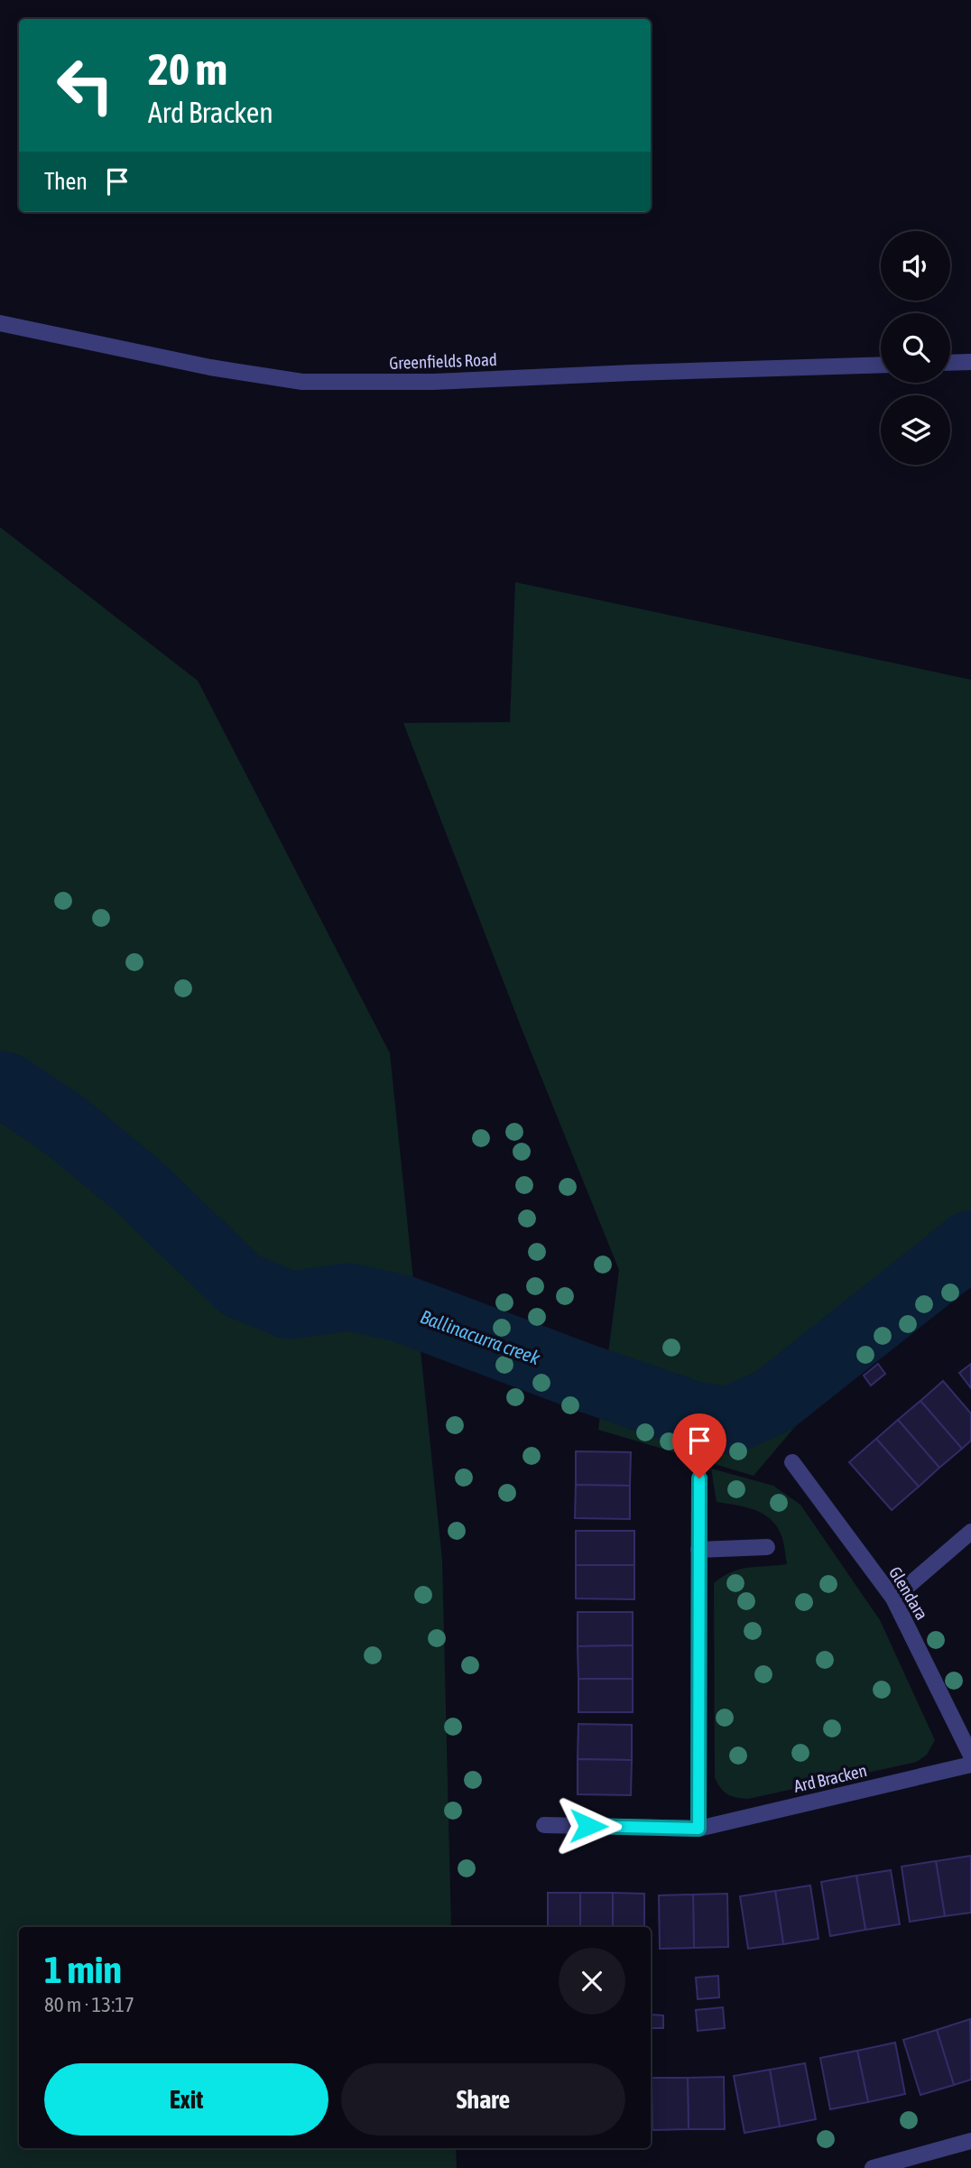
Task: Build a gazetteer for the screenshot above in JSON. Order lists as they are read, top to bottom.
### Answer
{
  "streets": {
    "street": ["Greenfields Road", "Glendara", "Ard Bracken"]
  },
  "water": ["Ballinacurra creek"],
  "page": {
    "turn": ["20 m", "Ard Bracken"],
    "then": "Then",
    "heading": ["1 min", "80 m · 13:17"],
    "buttons": ["Exit", "Share"]
  }
}
